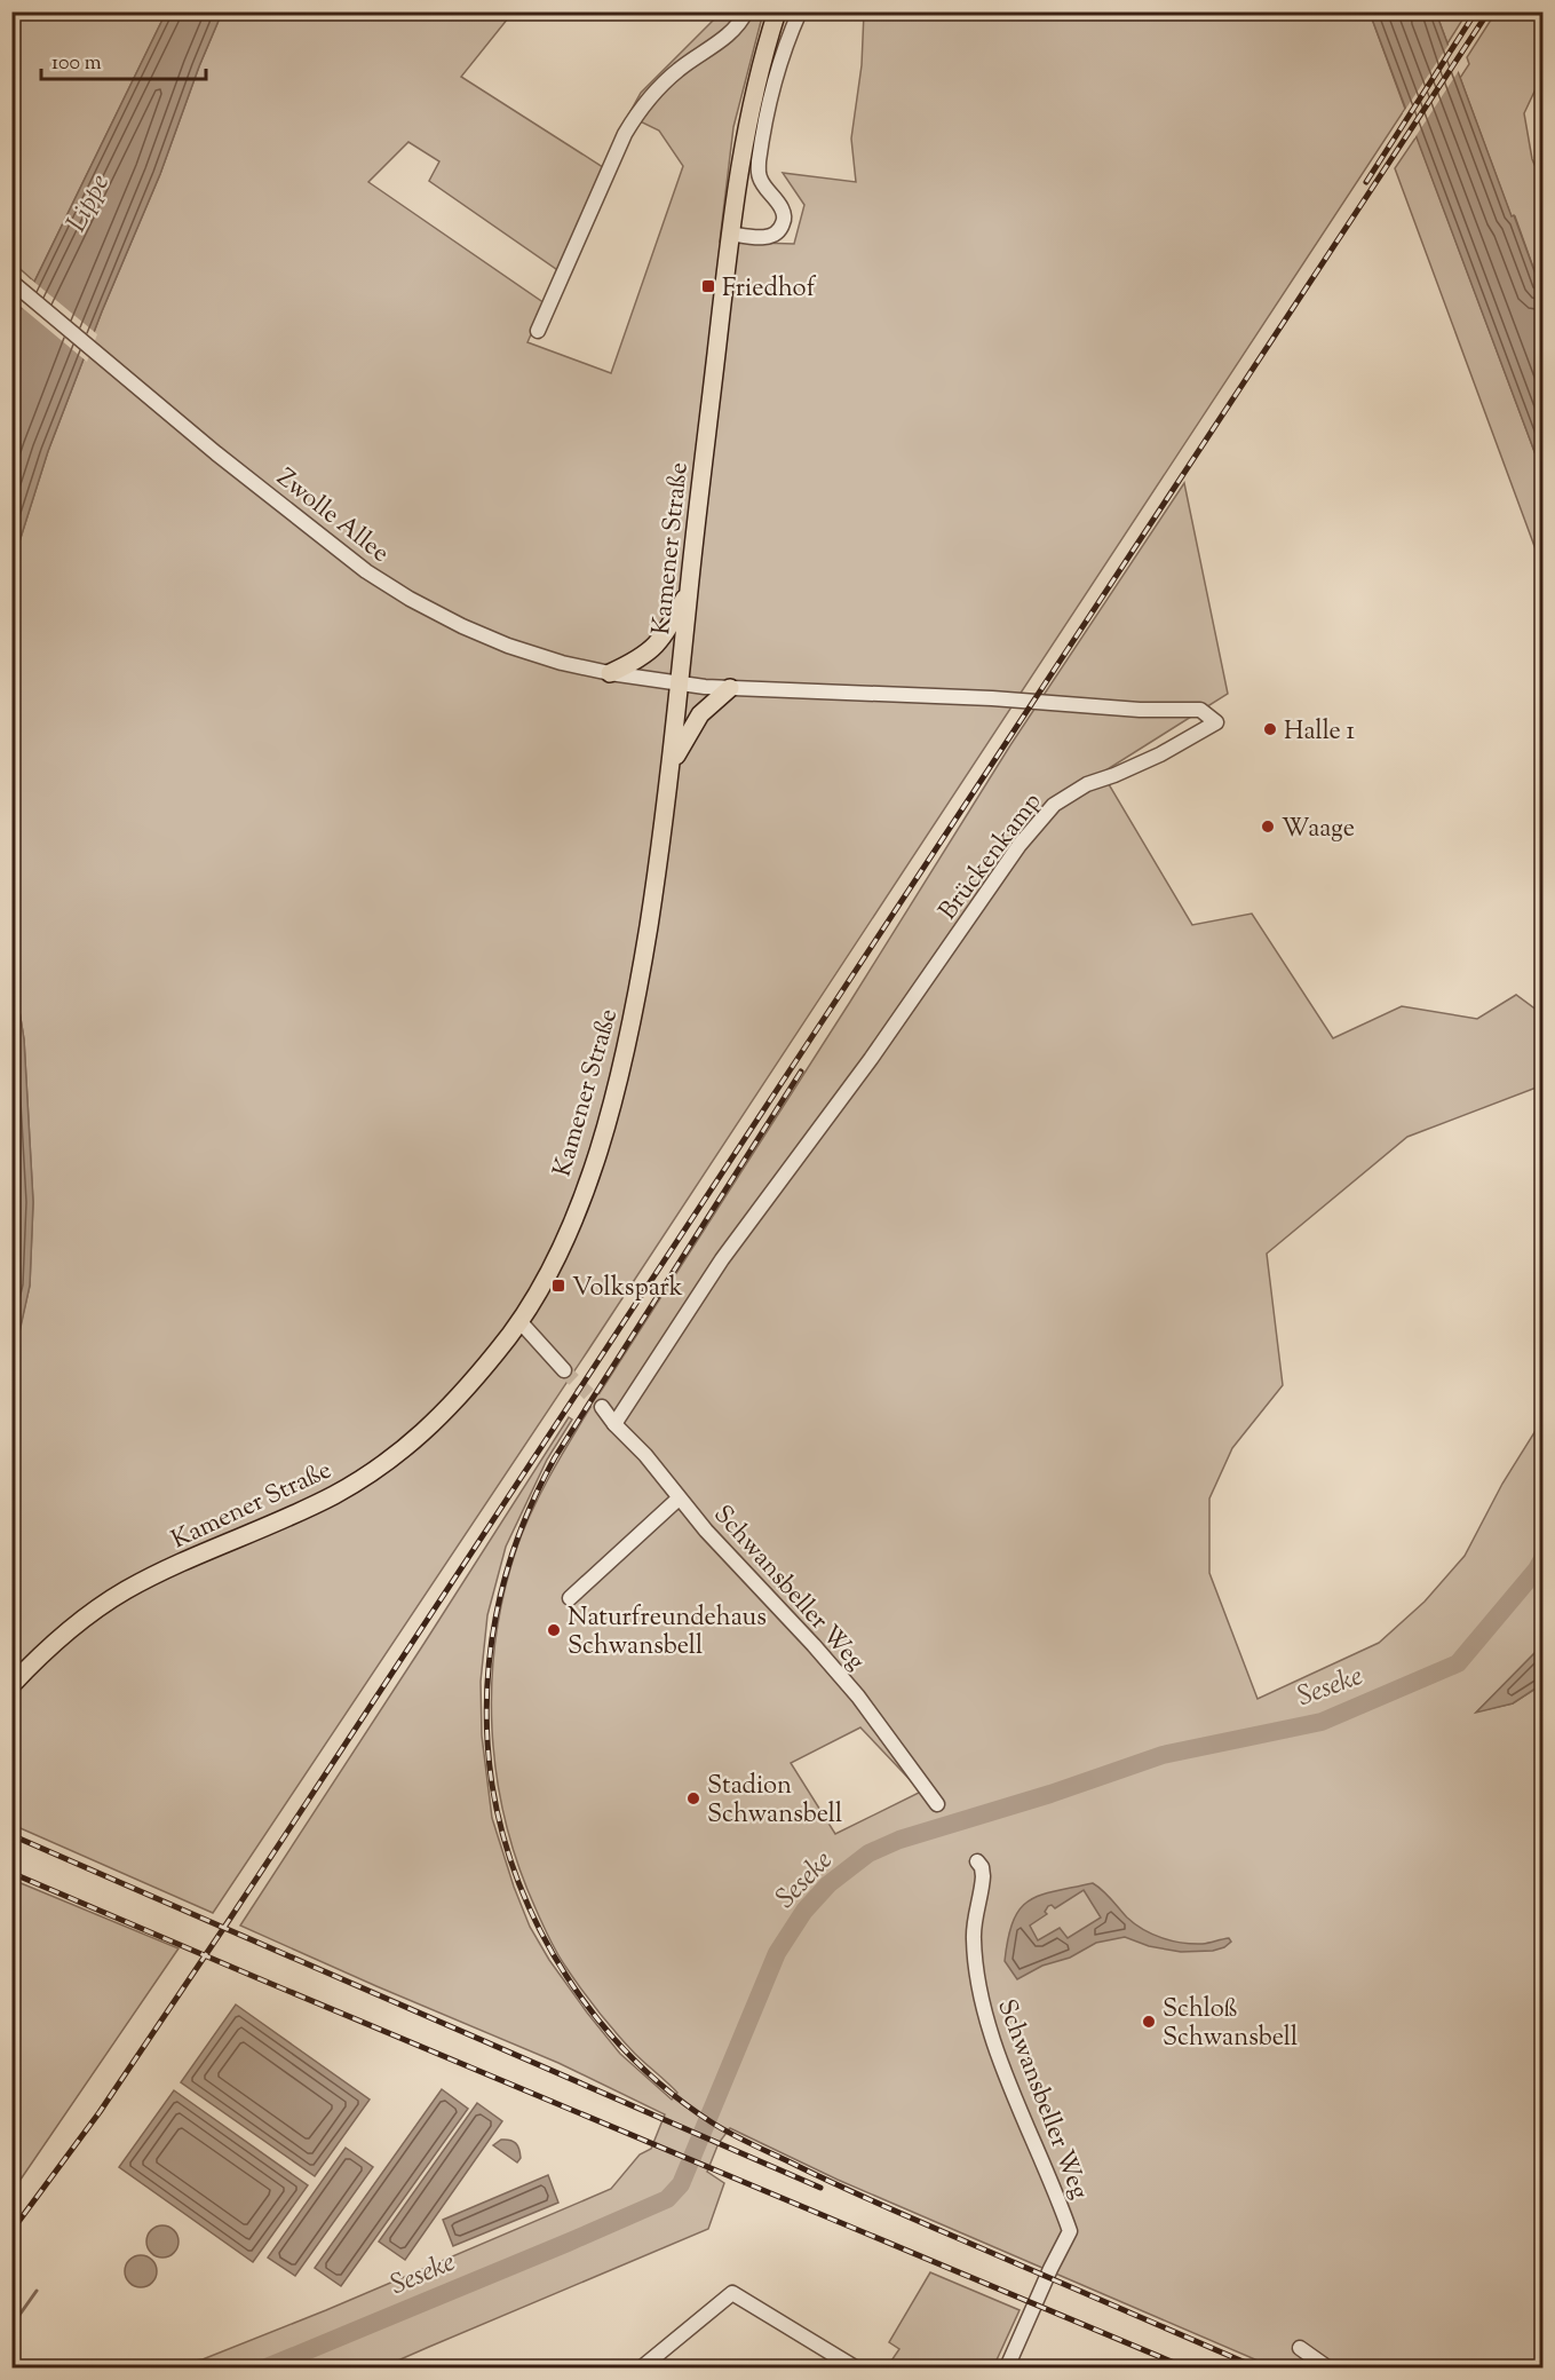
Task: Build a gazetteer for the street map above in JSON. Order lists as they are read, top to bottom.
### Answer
{
  "streets": {
    "main road": ["Kamener Straße"],
    "street": ["Zwolle Allee", "Brückenkamp", "Schwansbeller Weg"]
  },
  "crossings": [
    ["Zwolle Allee", "Kamener Straße"],
    ["Zwolle Allee", "Brückenkamp"],
    ["Kamener Straße", "Brückenkamp"],
    ["Brückenkamp", "Schwansbeller Weg"]
  ],
  "water": ["Lippe", "Seseke"],
  "places": {
    "transit": ["Friedhof", "Volkspark"],
    "other": [
      "Halle 1",
      "Waage",
      "Naturfreundehaus Schwansbell",
      "Stadion Schwansbell",
      "Schloß Schwansbell"
    ]
  },
  "scale_bar": "100 m"
}
